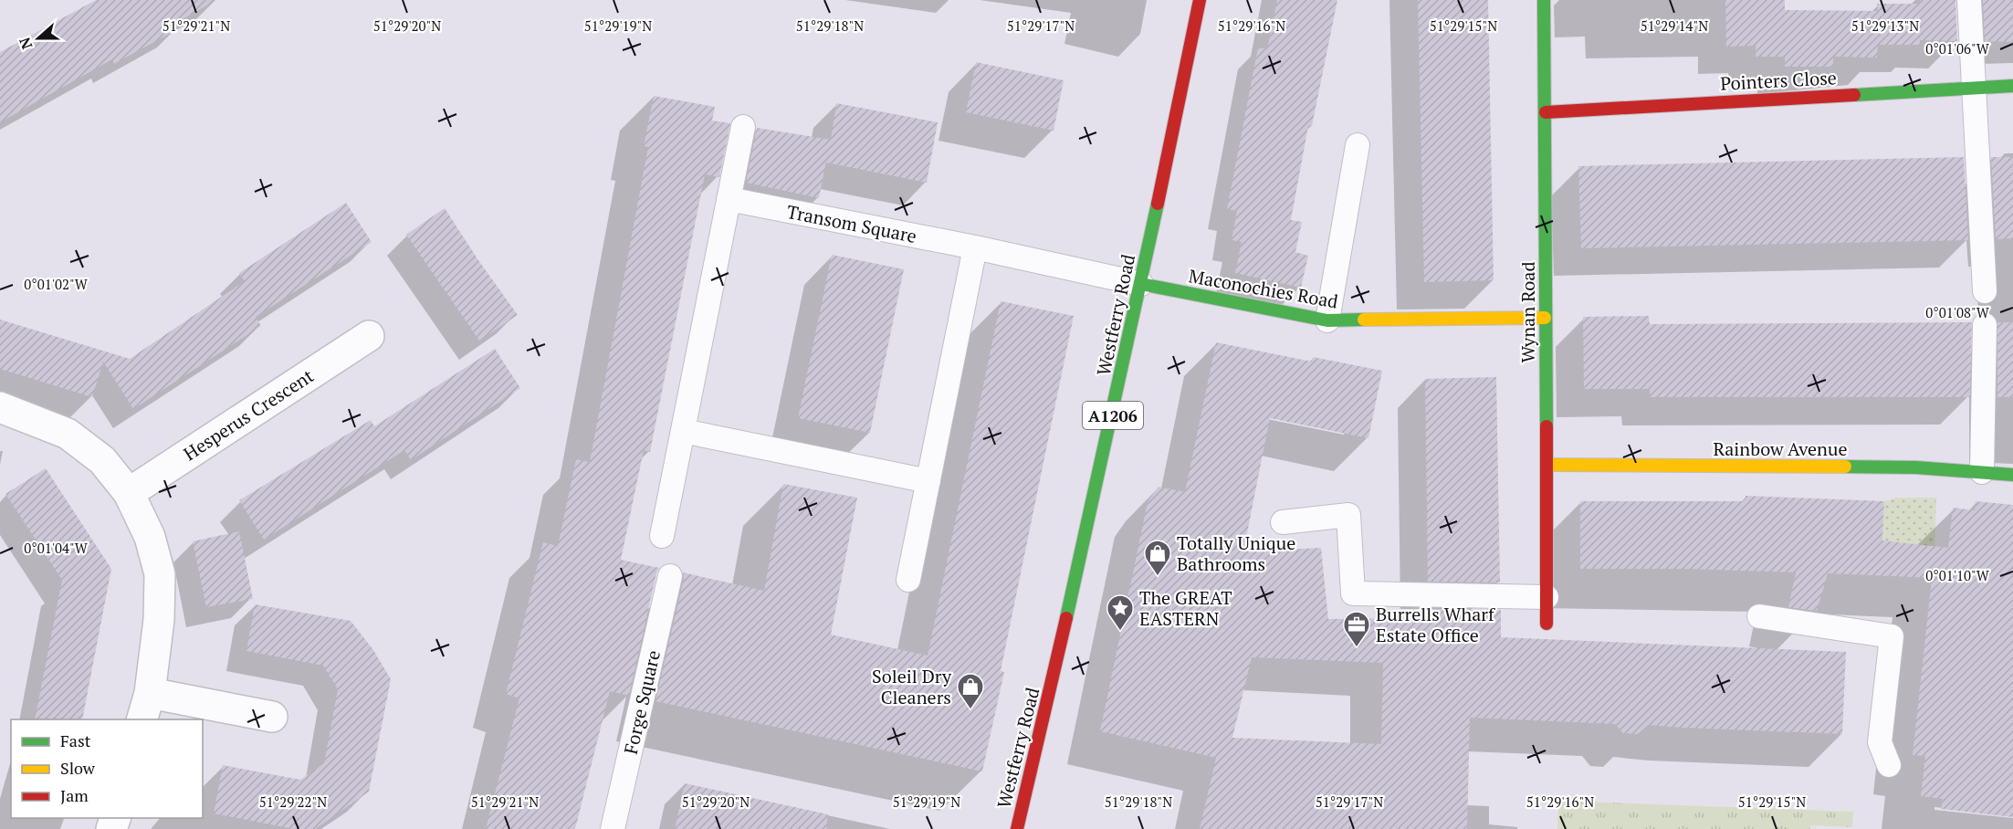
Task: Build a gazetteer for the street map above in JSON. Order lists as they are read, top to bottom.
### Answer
{
  "streets": {
    "street": [
      "Pointers Close",
      "Maconochies Road",
      "Wynan Road",
      "Westferry Road",
      "Hesperus Crescent",
      "A1206",
      "Rainbow Avenue"
    ],
    "lane": ["Transom Square", "Forge Square"]
  },
  "crossings": [
    ["Pointers Close", "Wynan Road"],
    ["Transom Square", "Maconochies Road"],
    ["Transom Square", "Westferry Road"],
    ["Maconochies Road", "Wynan Road"],
    ["Maconochies Road", "Westferry Road"],
    ["Wynan Road", "Rainbow Avenue"]
  ],
  "places": {
    "shop": ["Totally Unique Bathrooms", "Soleil Dry Cleaners"],
    "place": ["The GREAT EASTERN"],
    "office": ["Burrells Wharf Estate Office"]
  },
  "legend": ["Fast", "Slow", "Jam"],
  "north": "left",
  "coordinates": [
    "51°29'21\"N",
    "51°29'20\"N",
    "51°29'19\"N",
    "51°29'18\"N",
    "51°29'17\"N",
    "51°29'16\"N",
    "51°29'15\"N",
    "51°29'14\"N",
    "51°29'13\"N",
    "0°01'06\"W",
    "0°01'02\"W",
    "0°01'08\"W",
    "0°01'04\"W",
    "0°01'10\"W",
    "51°29'22\"N"
  ]
}
